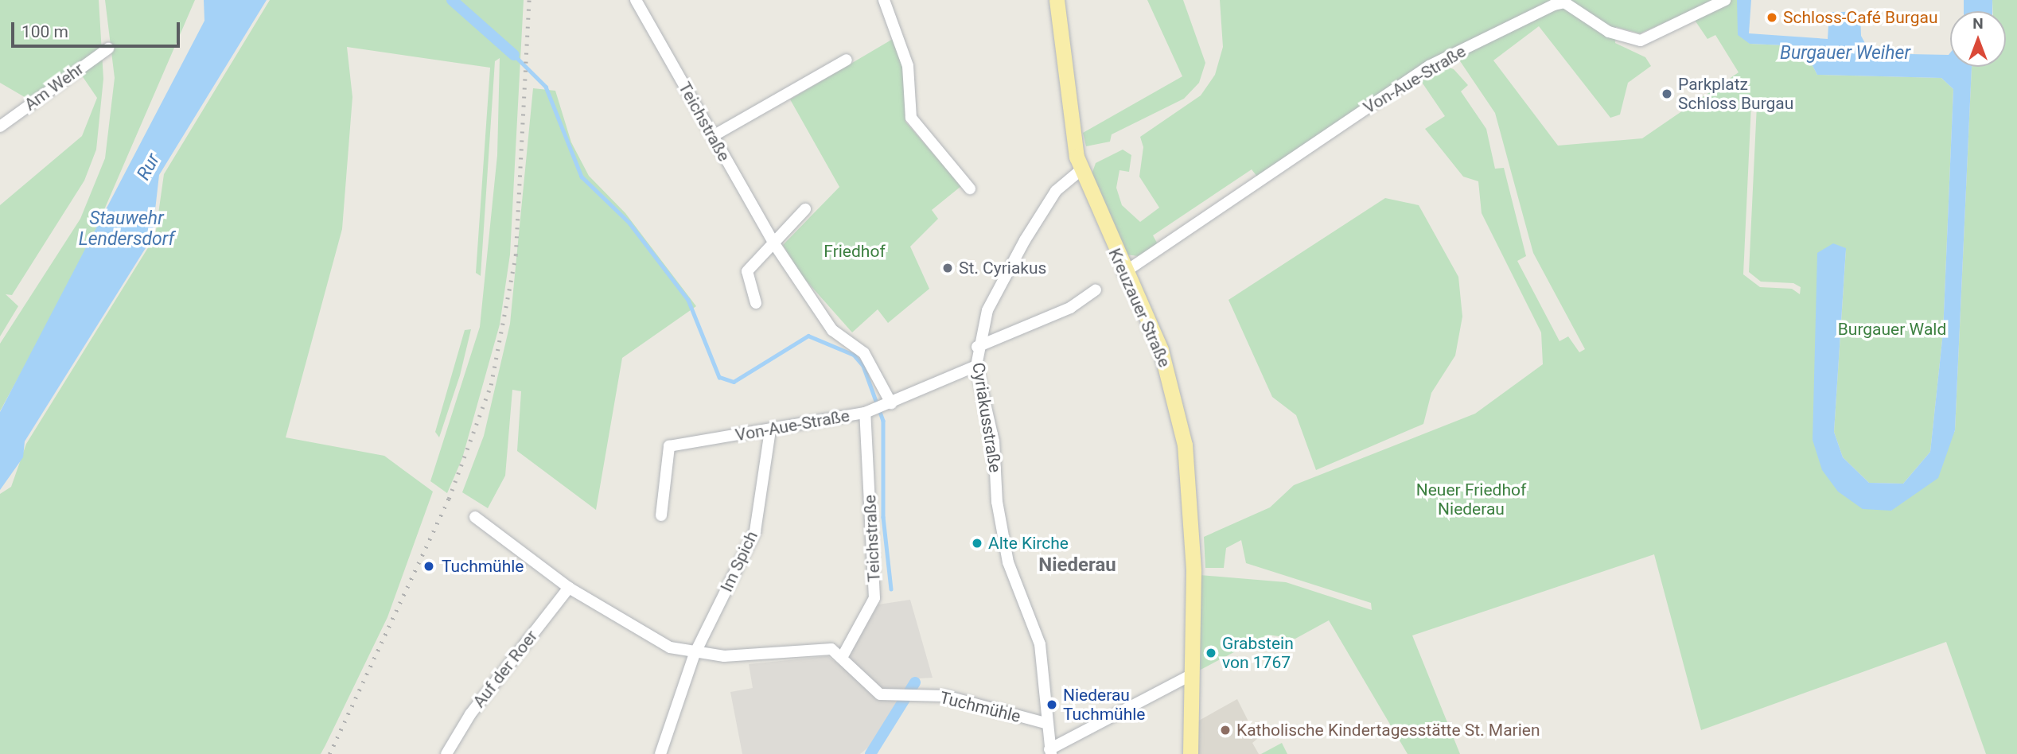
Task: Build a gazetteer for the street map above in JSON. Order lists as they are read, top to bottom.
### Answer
{
  "streets": {
    "main road": ["Kreuzauer Straße"],
    "street": [
      "Von-Aue-Straße",
      "Am Wehr",
      "Teichstraße",
      "Cyriakusstraße",
      "Im Spich",
      "Auf der Roer",
      "Tuchmühle"
    ]
  },
  "crossings": [
    ["Von-Aue-Straße", "Teichstraße"],
    ["Von-Aue-Straße", "Kreuzauer Straße"],
    ["Von-Aue-Straße", "Cyriakusstraße"],
    ["Von-Aue-Straße", "Im Spich"],
    ["Teichstraße", "Tuchmühle"],
    ["Kreuzauer Straße", "Cyriakusstraße"],
    ["Cyriakusstraße", "Tuchmühle"]
  ],
  "districts": ["Niederau"],
  "water": ["Burgauer Weiher", "Rur", "Stauwehr Lendersdorf"],
  "parks": ["Friedhof", "Burgauer Wald", "Neuer Friedhof Niederau"],
  "places": [
    "Schloss-Café Burgau",
    "Parkplatz Schloss Burgau",
    "St. Cyriakus",
    "Alte Kirche",
    "Tuchmühle",
    "Grabstein von 1767",
    "Niederau Tuchmühle",
    "Katholische Kindertagesstätte St. Marien"
  ],
  "scale_bar": "100 m",
  "north": "top"
}
